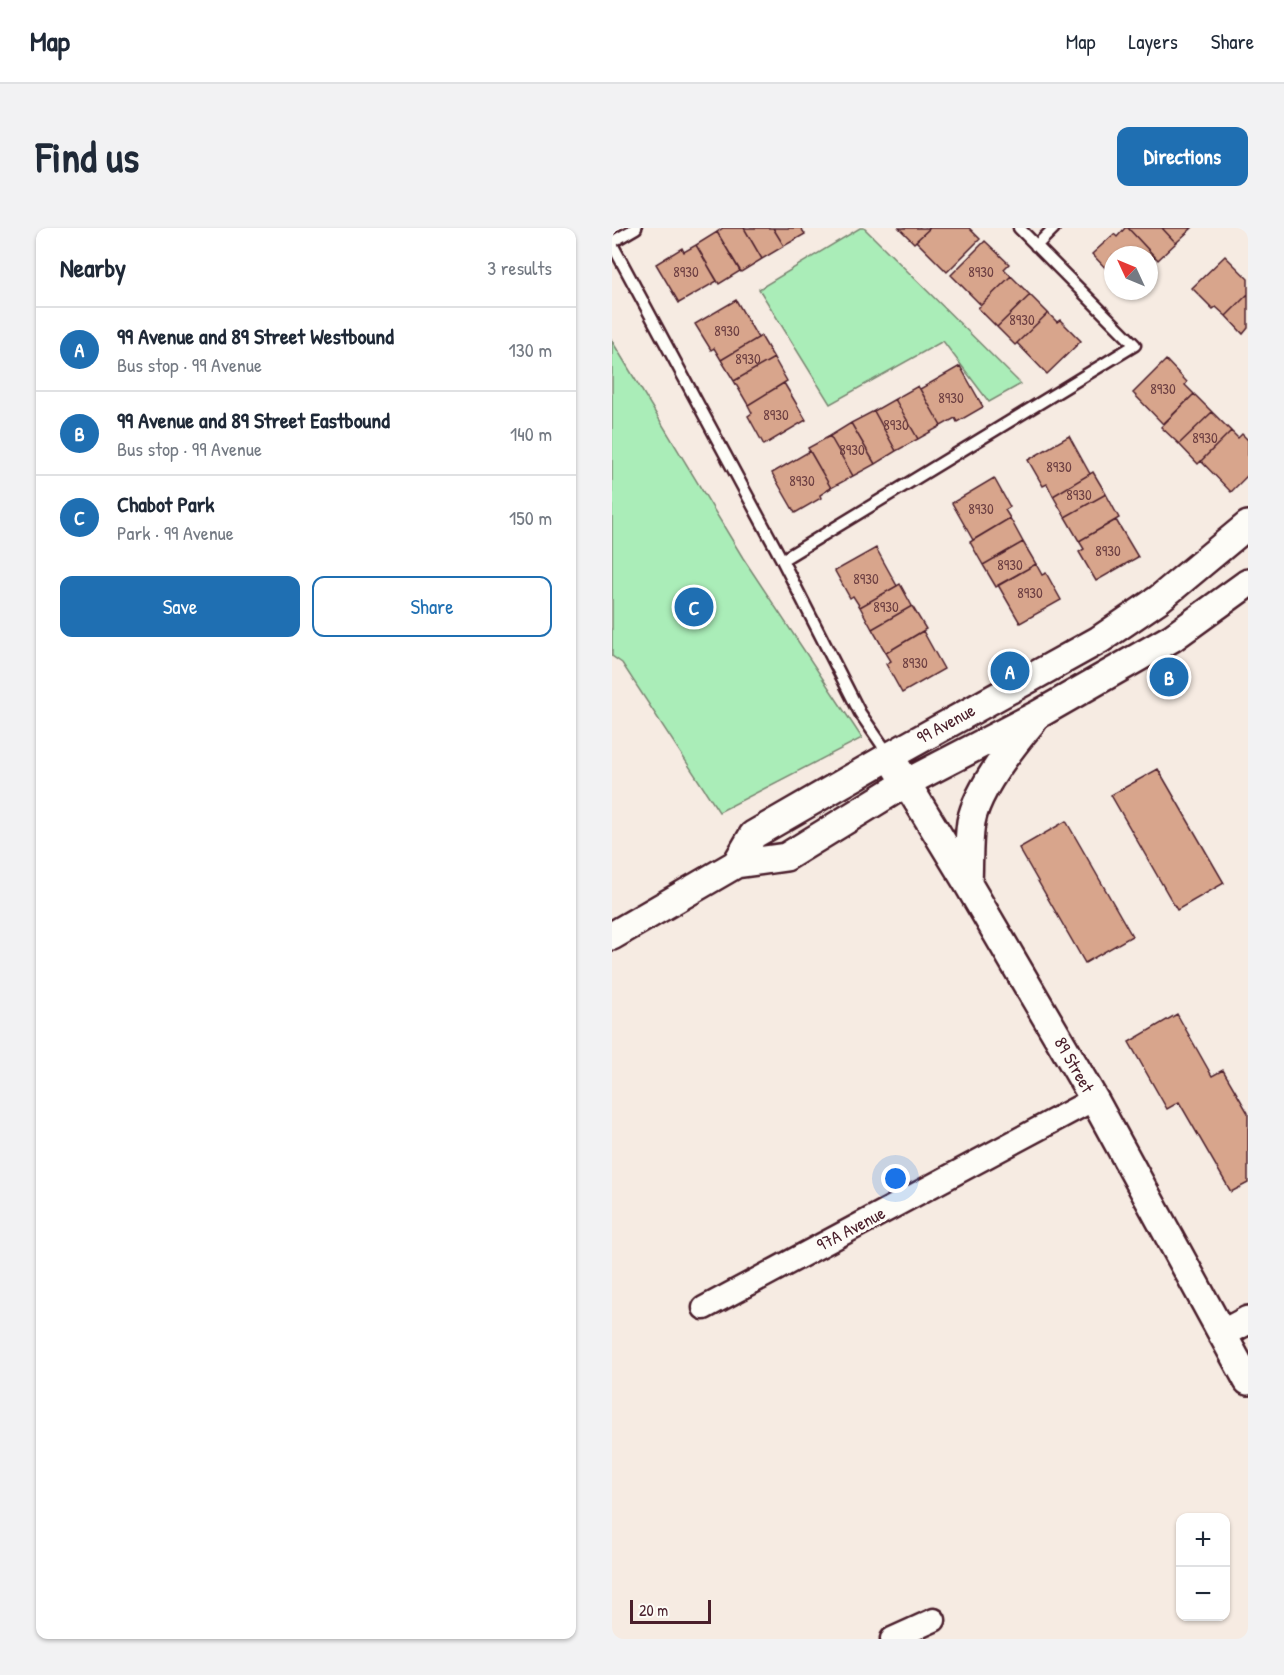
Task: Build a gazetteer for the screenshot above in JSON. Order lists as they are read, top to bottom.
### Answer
{
  "streets": {
    "street": ["99 Avenue", "89 Street", "97A Avenue"]
  },
  "crossings": [
    ["99 Avenue", "89 Street"],
    ["89 Street", "97A Avenue"]
  ],
  "house_numbers": [
    "8930",
    "8930",
    "8930",
    "8930",
    "8930",
    "8930",
    "8930",
    "8930",
    "8930",
    "8930",
    "8930",
    "8930",
    "8930",
    "8930",
    "8930",
    "8930",
    "8930",
    "8930",
    "8930",
    "8930",
    "8930"
  ],
  "scale_bar": "20 m",
  "north": "top left",
  "page": {
    "header": "Map",
    "nav": ["Map", "Layers", "Share"],
    "buttons": [
      "Directions",
      ["Save", "Share"]
    ],
    "title": "Find us",
    "heading": ["Nearby", "3 results"],
    "list": [
      {
        "mark": "A",
        "name": "99 Avenue and 89 Street Westbound",
        "note": "Bus stop · 99 Avenue",
        "value": "130 m"
      },
      {
        "mark": "B",
        "name": "99 Avenue and 89 Street Eastbound",
        "note": "Bus stop · 99 Avenue",
        "value": "140 m"
      },
      {
        "mark": "C",
        "name": "Chabot Park",
        "note": "Park · 99 Avenue",
        "value": "150 m"
      }
    ],
    "pins": ["C", "A", "B"],
    "map_buttons": ["+", "−"],
    "scale": "20 m"
  }
}
